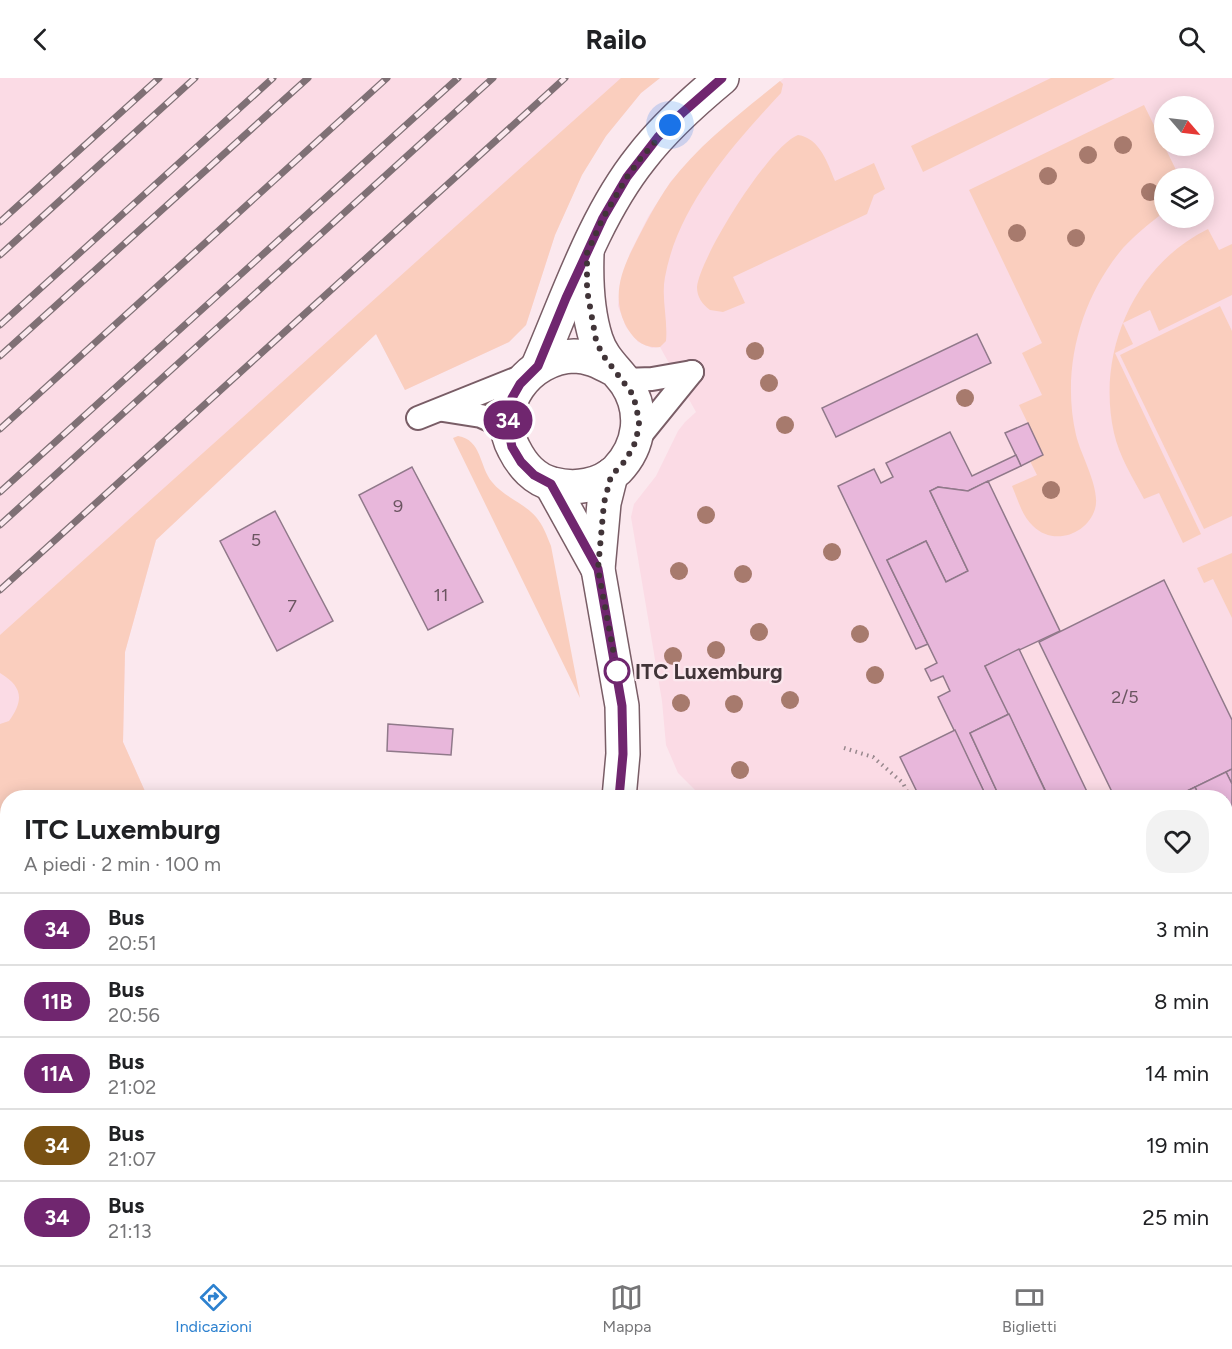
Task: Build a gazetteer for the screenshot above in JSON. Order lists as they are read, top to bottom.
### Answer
{
  "places": ["ITC Luxemburg"],
  "lines": ["bus line 34"],
  "house_numbers": [
    "9",
    "5",
    "11",
    "7",
    "2/5"
  ],
  "north": "bottom right",
  "page": {
    "header": "Railo",
    "on_map": "34",
    "heading": ["ITC Luxemburg", "A piedi · 2 min · 100 m"],
    "list": [
      {
        "mark": "34",
        "name": "Bus",
        "note": "20:51",
        "value": "3 min"
      },
      {
        "mark": "11B",
        "name": "Bus",
        "note": "20:56",
        "value": "8 min"
      },
      {
        "mark": "11A",
        "name": "Bus",
        "note": "21:02",
        "value": "14 min"
      },
      {
        "mark": "34",
        "name": "Bus",
        "note": "21:07",
        "value": "19 min"
      },
      {
        "mark": "34",
        "name": "Bus",
        "note": "21:13",
        "value": "25 min"
      }
    ],
    "tabs": ["Indicazioni", "Mappa", "Biglietti"]
  }
}
